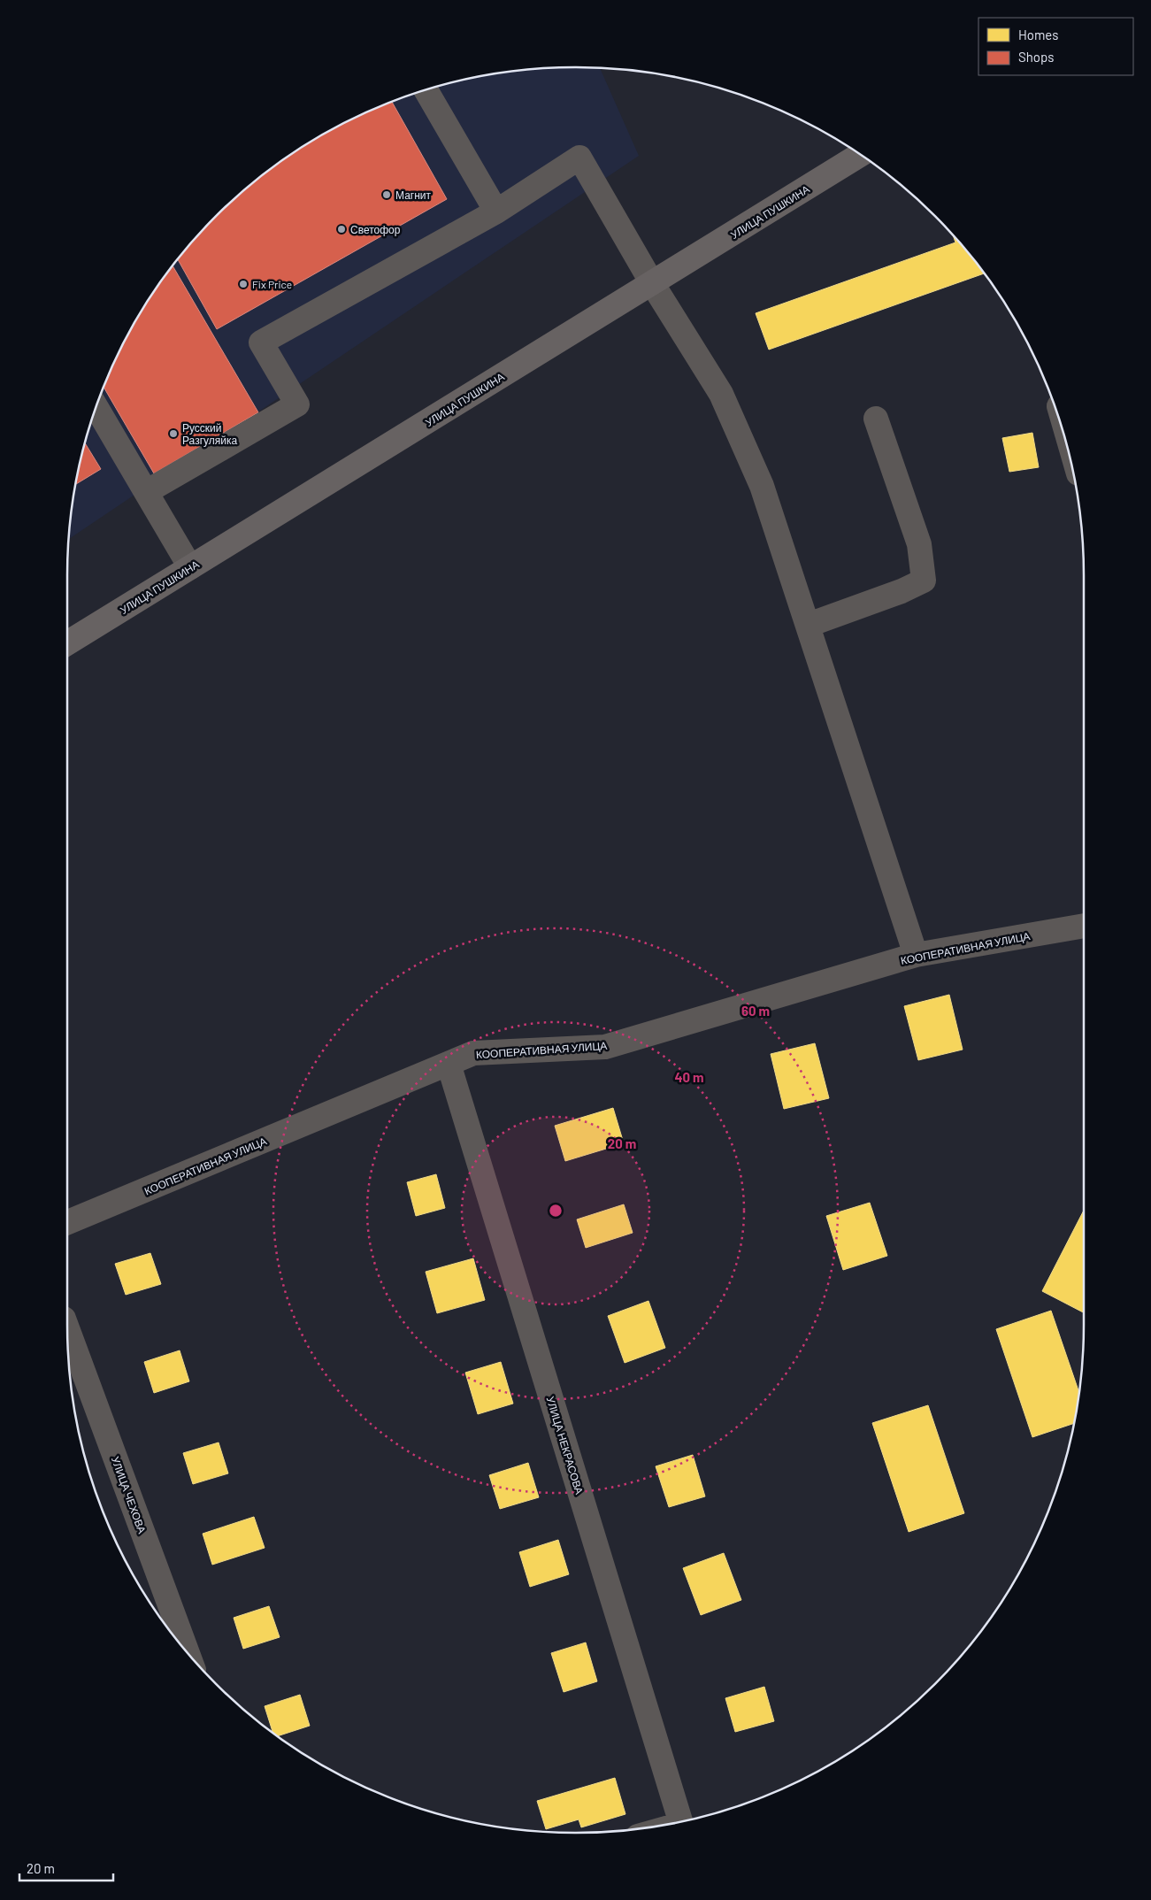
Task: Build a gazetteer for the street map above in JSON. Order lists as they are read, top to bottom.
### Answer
{
  "streets": {
    "main road": ["УЛИЦА ПУШКИНА"],
    "street": ["КООПЕРАТИВНАЯ УЛИЦА", "УЛИЦА НЕКРАСОВА", "УЛИЦА ЧЕХОВА"]
  },
  "crossings": [
    ["КООПЕРАТИВНАЯ УЛИЦА", "УЛИЦА НЕКРАСОВА"]
  ],
  "places": [
    "Магнит",
    "Светофор",
    "Fix Price",
    "Русский Разгуляйка"
  ],
  "legend": ["Homes", "Shops"],
  "scale_bar": "20 m",
  "rings": ["60 m", "40 m", "20 m"]
}
